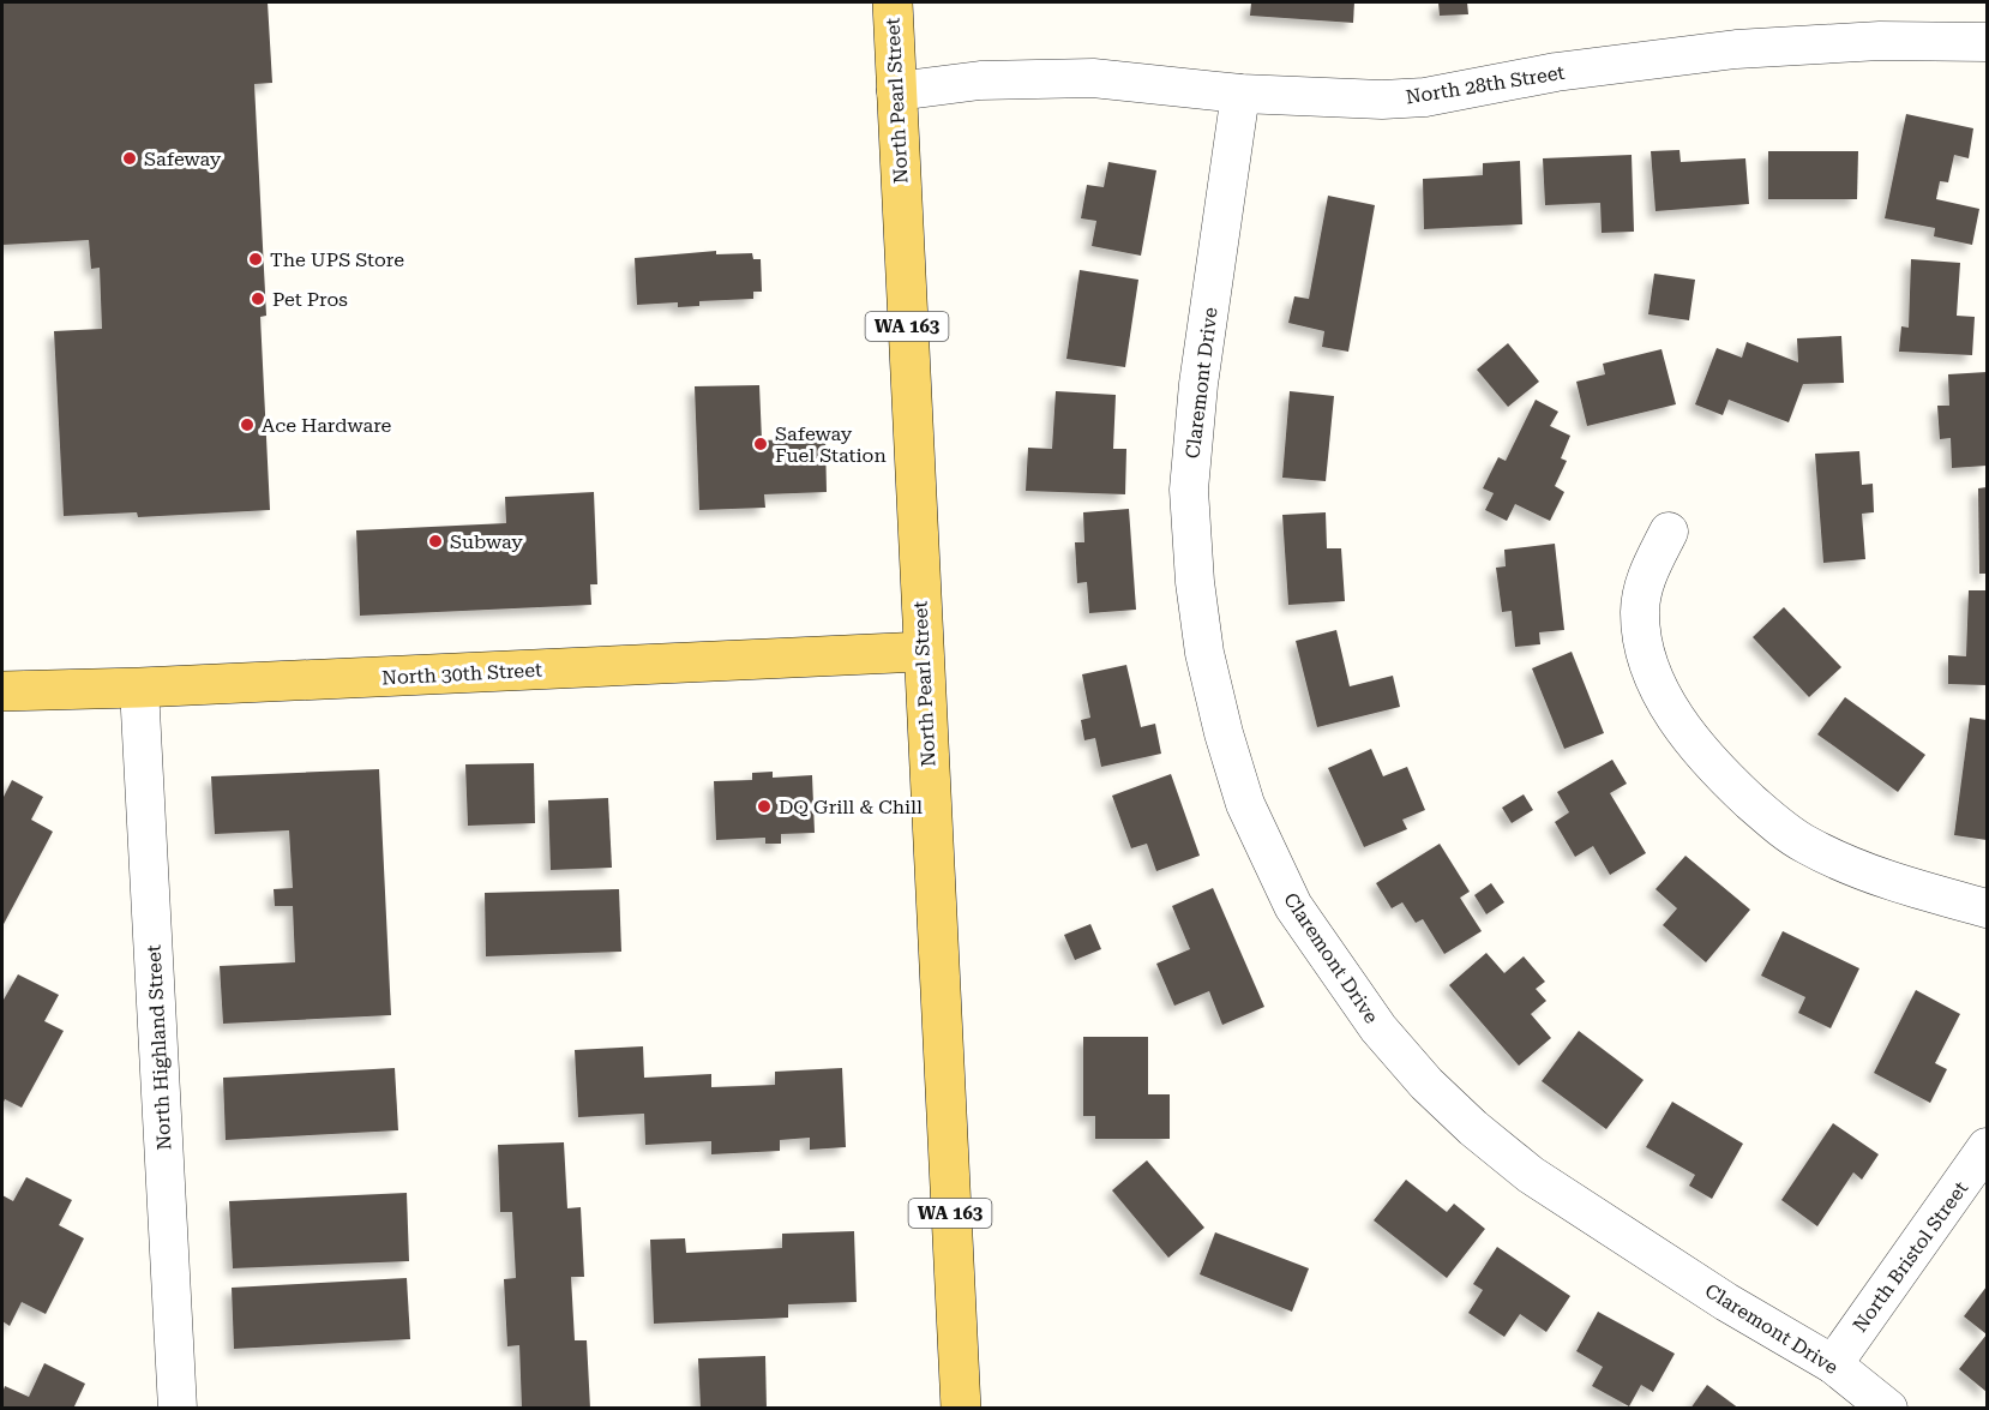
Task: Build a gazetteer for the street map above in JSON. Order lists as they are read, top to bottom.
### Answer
{
  "streets": {
    "main road": ["North Pearl Street", "WA 163", "North 30th Street"],
    "street": [
      "North 28th Street",
      "Claremont Drive",
      "North Highland Street",
      "North Bristol Street"
    ]
  },
  "crossings": [
    ["North 28th Street", "North Pearl Street"],
    ["North 28th Street", "Claremont Drive"],
    ["North Pearl Street", "North 30th Street"],
    ["Claremont Drive", "North Bristol Street"],
    ["North 30th Street", "North Highland Street"]
  ],
  "places": [
    "Safeway",
    "The UPS Store",
    "Pet Pros",
    "Ace Hardware",
    "Safeway Fuel Station",
    "Subway",
    "DQ Grill & Chill"
  ]
}
